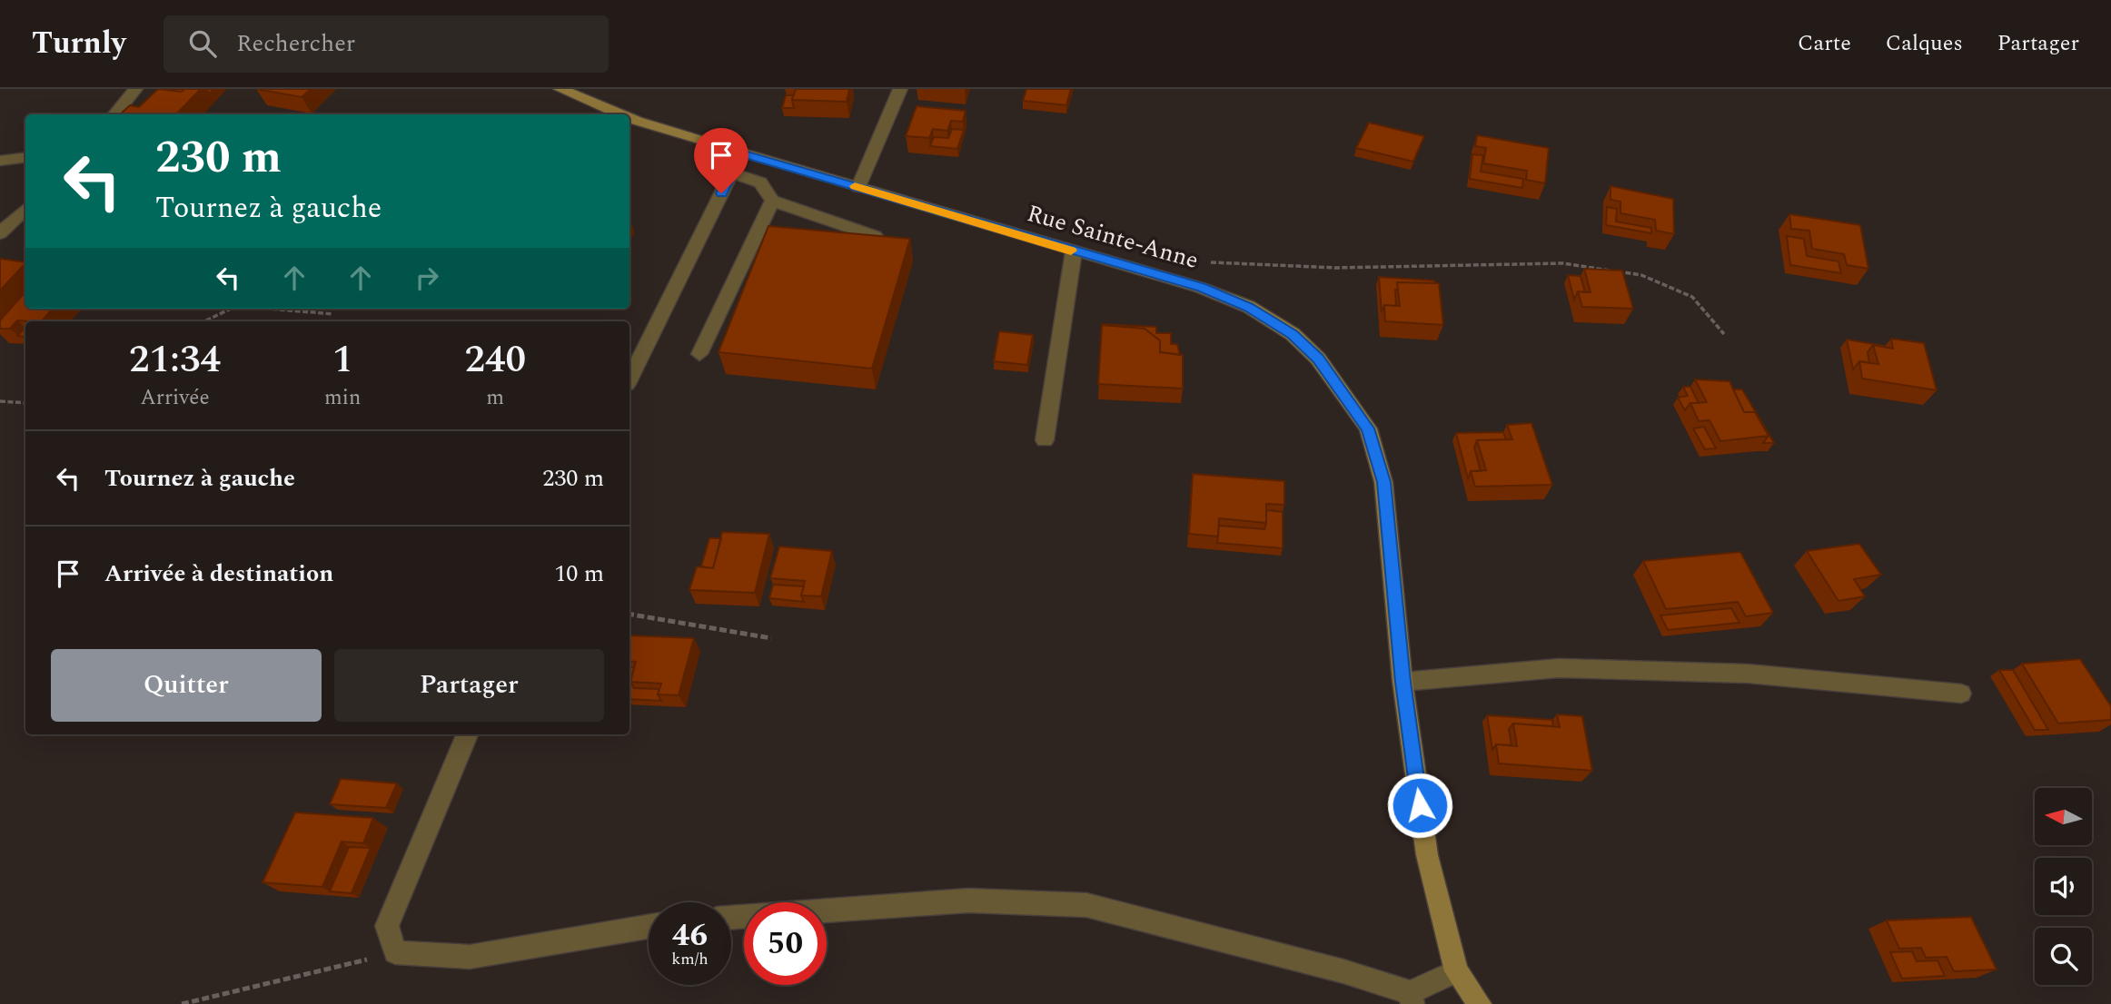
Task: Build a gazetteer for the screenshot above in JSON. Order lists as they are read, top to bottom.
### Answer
{
  "streets": {
    "main road": ["Rue Sainte-Anne"]
  },
  "north": "left",
  "page": {
    "header": "Turnly",
    "search": "Rechercher",
    "nav": ["Carte", "Calques", "Partager"],
    "turn": ["230 m", "Tournez à gauche"],
    "eta": [
      "21:34",
      "Arrivée",
      "1",
      "min",
      "240",
      "m"
    ],
    "list": [
      {
        "name": "Tournez à gauche",
        "value": "230 m"
      },
      {
        "name": "Arrivée à destination",
        "value": "10 m"
      }
    ],
    "buttons": ["Quitter", "Partager"],
    "speed": "46 km/h",
    "limit": "50"
  }
}
